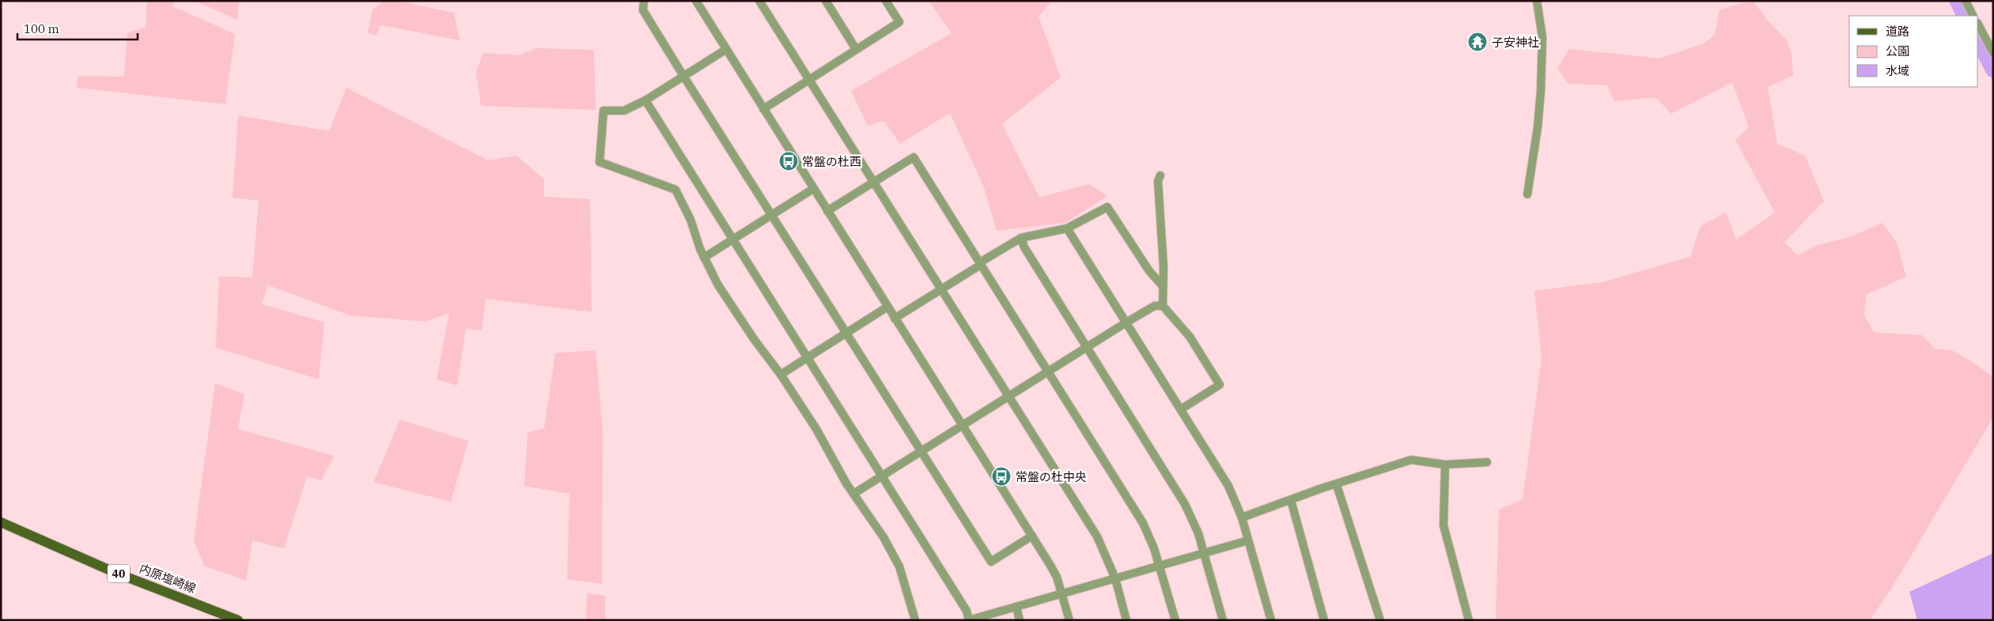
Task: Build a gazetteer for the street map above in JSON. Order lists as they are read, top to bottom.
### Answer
{
  "streets": {
    "main road": ["40", "内原塩崎線"]
  },
  "places": {
    "temple": ["子安神社"],
    "bus stop": ["常盤の杜西", "常盤の杜中央"]
  },
  "legend": ["道路", "公園", "水域"],
  "scale_bar": "100 m"
}
